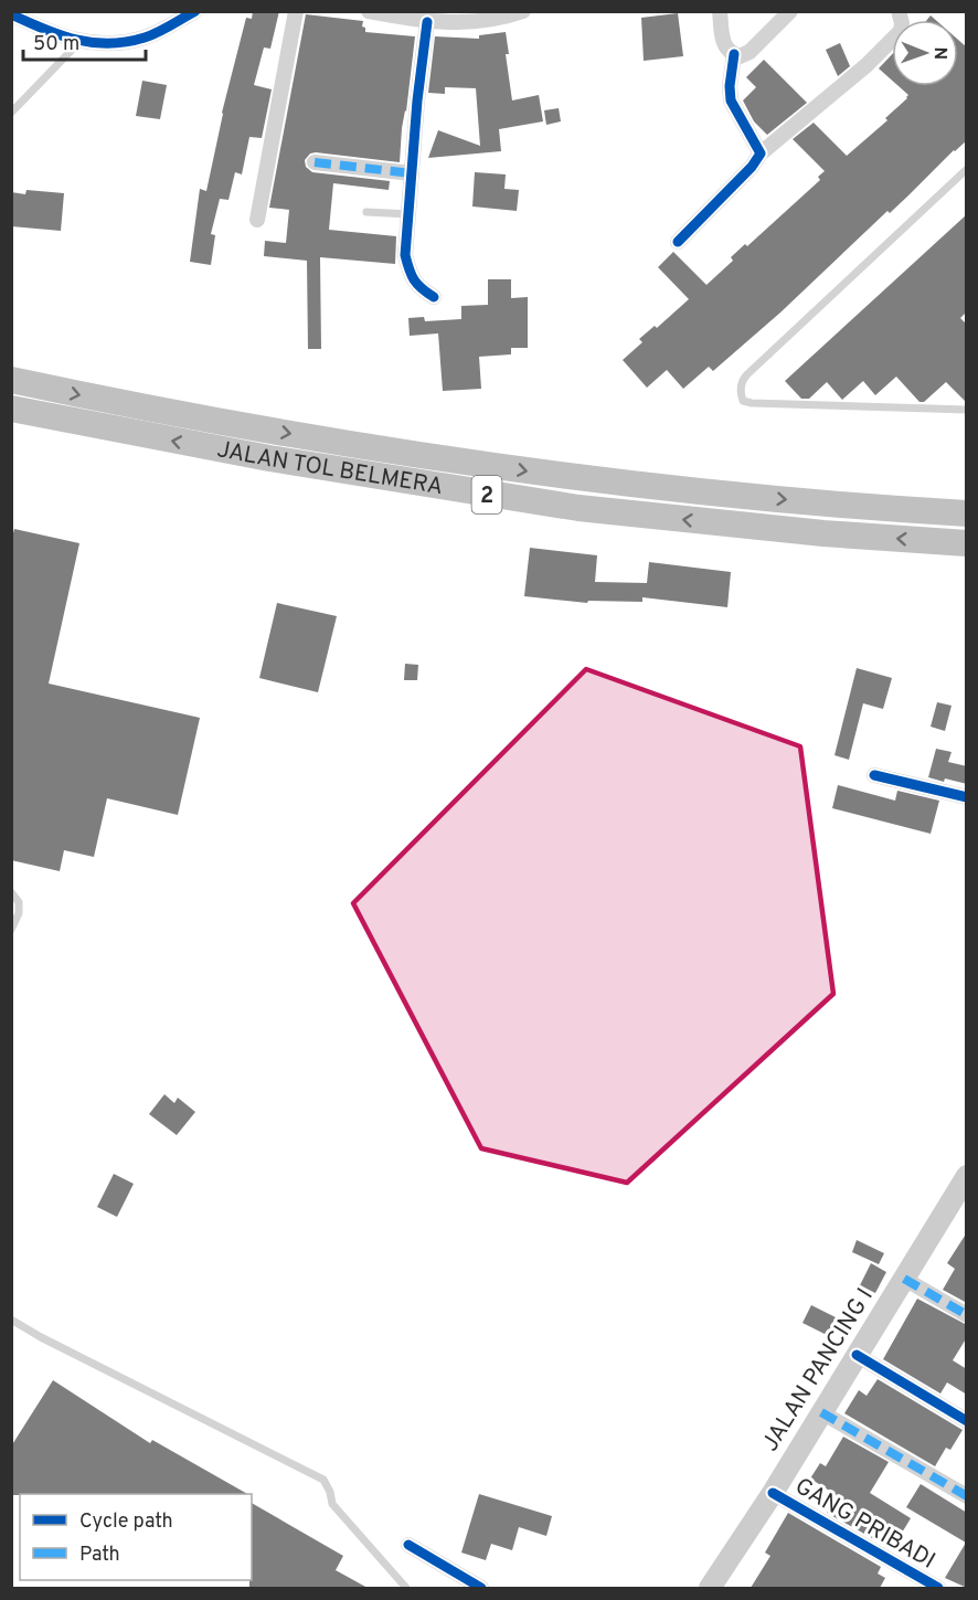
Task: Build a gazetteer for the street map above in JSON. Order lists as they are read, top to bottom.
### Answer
{
  "streets": {
    "highway": ["JALAN TOL BELMERA", "2"],
    "main road": ["JALAN PANCING I"],
    "street": ["GANG PRIBADI"]
  },
  "crossings": [
    ["JALAN PANCING I", "GANG PRIBADI"]
  ],
  "legend": ["Cycle path", "Path"],
  "scale_bar": "50 m",
  "north": "right"
}
